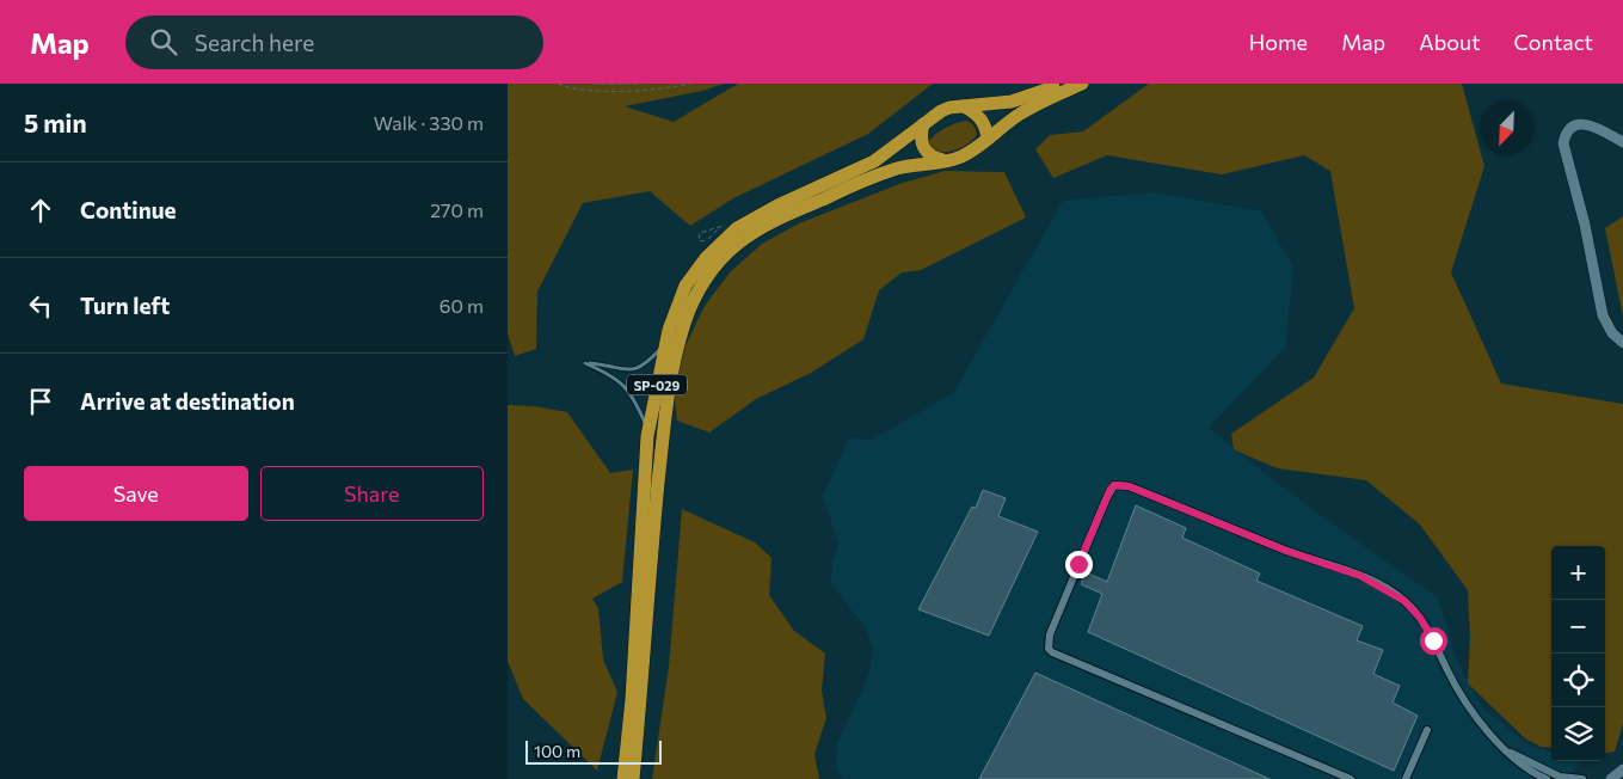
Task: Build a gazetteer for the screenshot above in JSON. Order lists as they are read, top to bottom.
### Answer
{
  "streets": {
    "highway": ["SP-029"]
  },
  "scale_bar": "100 m",
  "north": "bottom left",
  "page": {
    "header": "Map",
    "search": "Search here",
    "nav": [
      "Home",
      "Map",
      "About",
      "Contact"
    ],
    "heading": ["5 min", "Walk · 330 m"],
    "list": [
      ["Continue", "270 m"],
      ["Turn left", "60 m"],
      "Arrive at destination"
    ],
    "buttons": ["Save", "Share"],
    "map_buttons": ["+", "−"],
    "scale": "100 m"
  }
}
